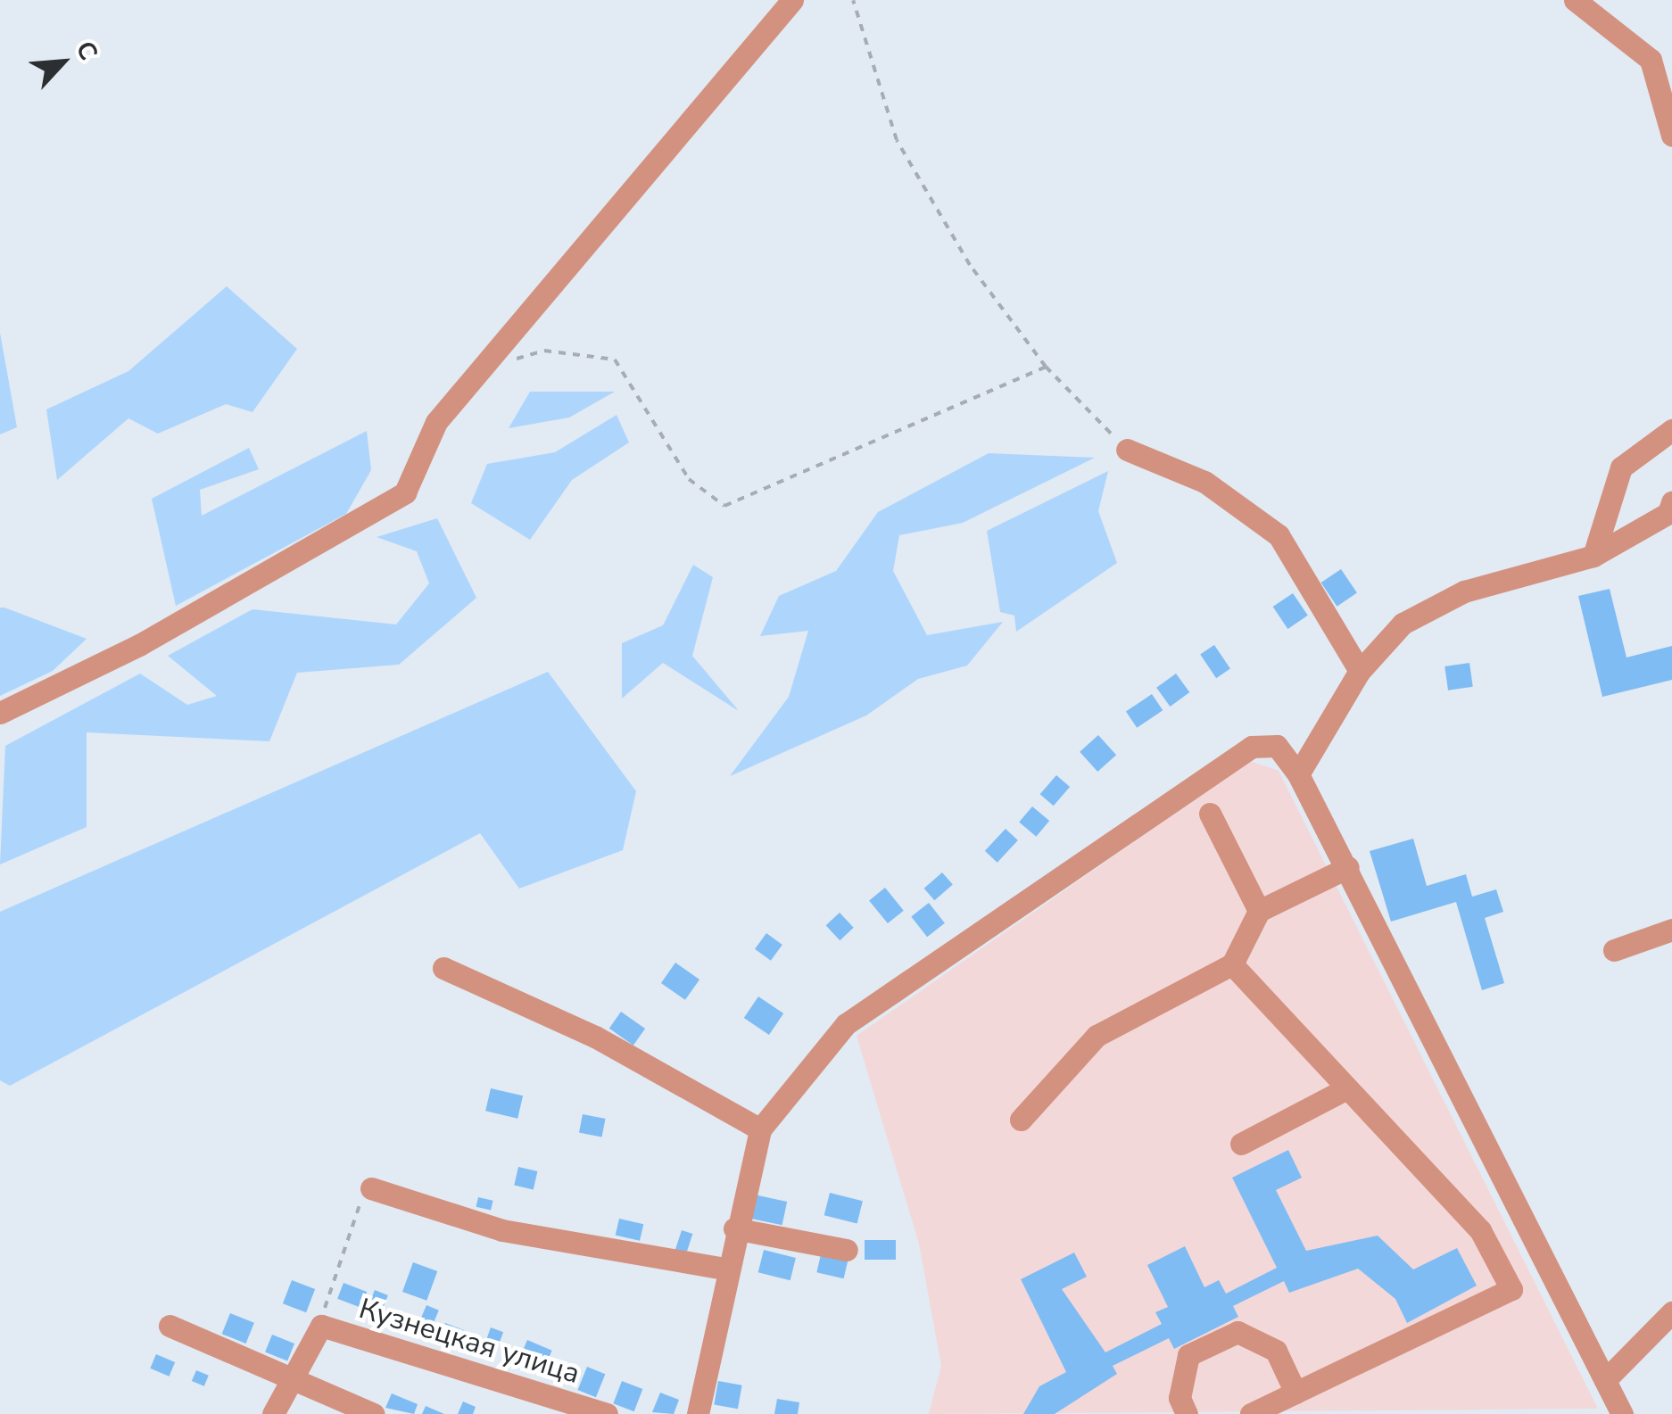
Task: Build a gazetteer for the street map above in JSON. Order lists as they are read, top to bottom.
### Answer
{
  "streets": {
    "street": ["Кузнецкая улица"]
  },
  "north": "top right"
}
